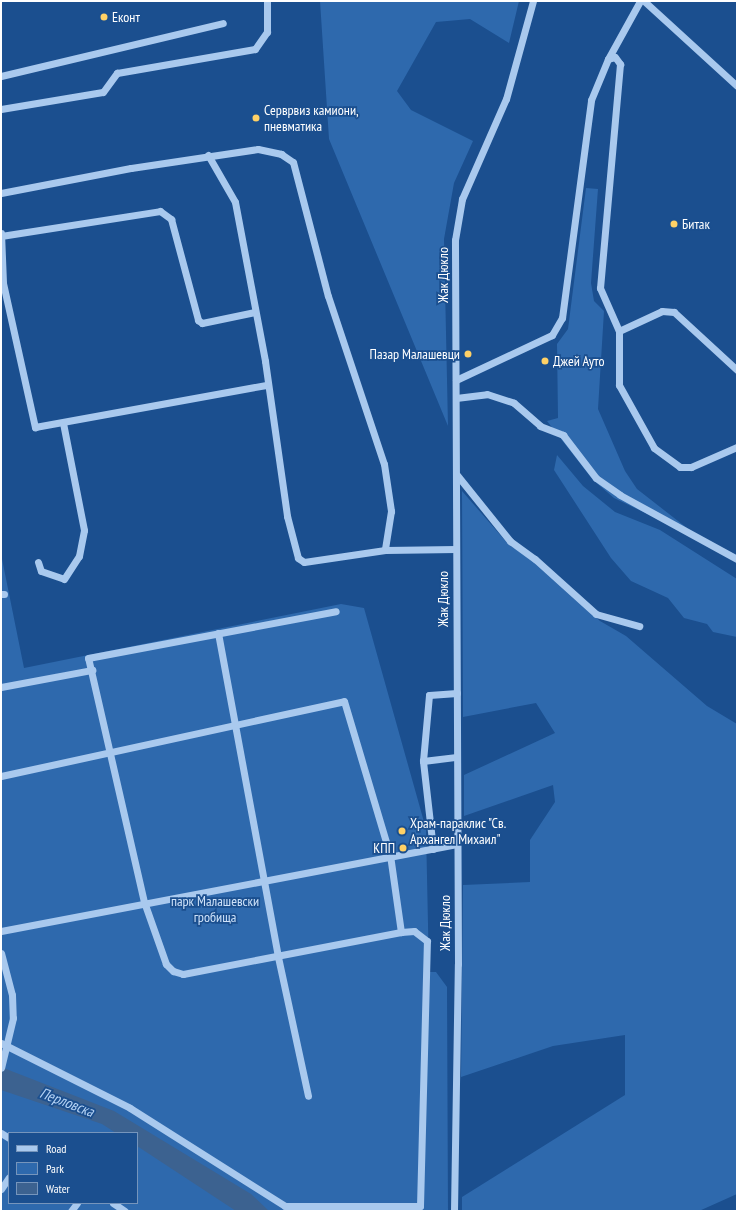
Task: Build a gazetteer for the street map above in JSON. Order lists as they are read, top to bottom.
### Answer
{
  "streets": {
    "street": ["Жак Дюкло"]
  },
  "water": ["Перловска"],
  "parks": ["парк Малашевски гробища"],
  "places": [
    "Еконт",
    "Серврвиз камиони, пневматика",
    "Битак",
    "Пазар Малашевци",
    "Джей Ауто",
    "Храм-параклис \"Св. Архангел Михаил\"",
    "КПП"
  ],
  "legend": ["Road", "Park", "Water"]
}
